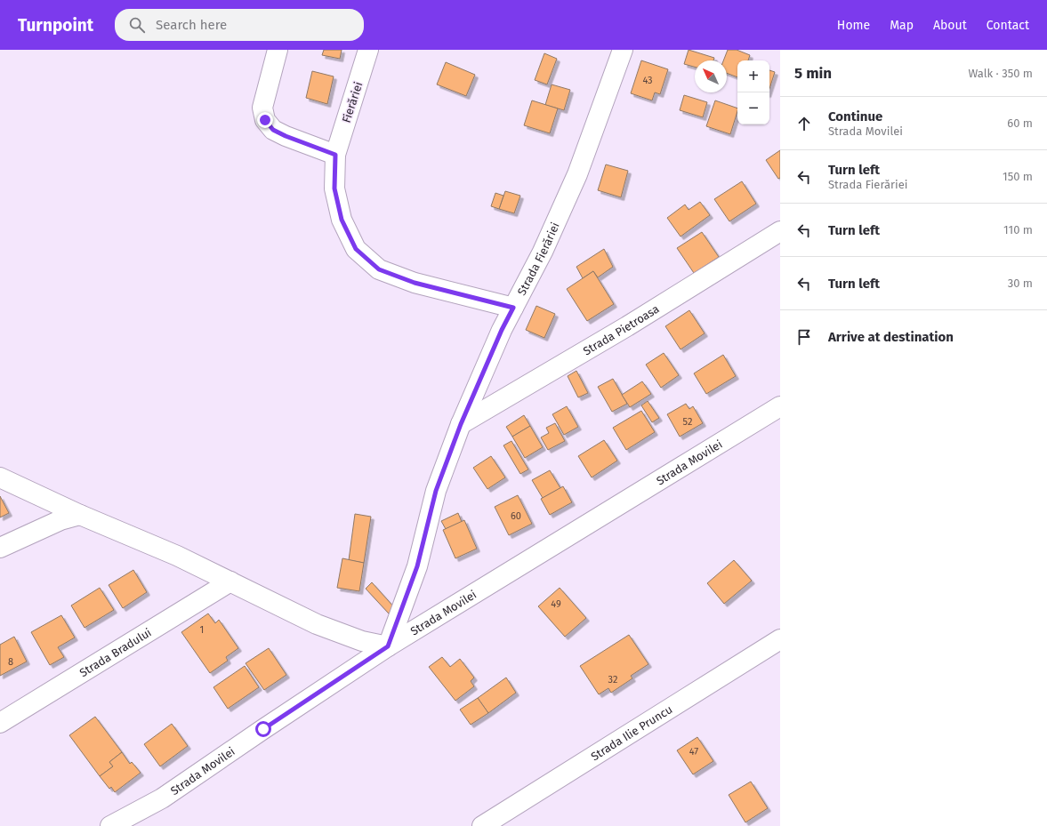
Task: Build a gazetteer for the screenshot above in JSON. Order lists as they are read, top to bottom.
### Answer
{
  "streets": {
    "street": [
      "Fierăriei",
      "Strada Fierăriei",
      "Strada Pietroasa",
      "Strada Movilei",
      "Strada Bradului",
      "Strada Ilie Pruncu"
    ]
  },
  "crossings": [
    ["Fierăriei", "Strada Fierăriei"],
    ["Strada Fierăriei", "Strada Pietroasa"],
    ["Strada Fierăriei", "Strada Movilei"]
  ],
  "house_numbers": [
    "43",
    "52",
    "60",
    "49",
    "1",
    "8",
    "32",
    "47"
  ],
  "north": "top left",
  "page": {
    "header": "Turnpoint",
    "search": "Search here",
    "nav": [
      "Home",
      "Map",
      "About",
      "Contact"
    ],
    "heading": ["5 min", "Walk · 350 m"],
    "map_buttons": ["+", "−"],
    "list": [
      ["Continue", "Strada Movilei", "60 m"],
      ["Turn left", "Strada Fierăriei", "150 m"],
      ["Turn left", "110 m"],
      ["Turn left", "30 m"],
      "Arrive at destination"
    ]
  }
}
